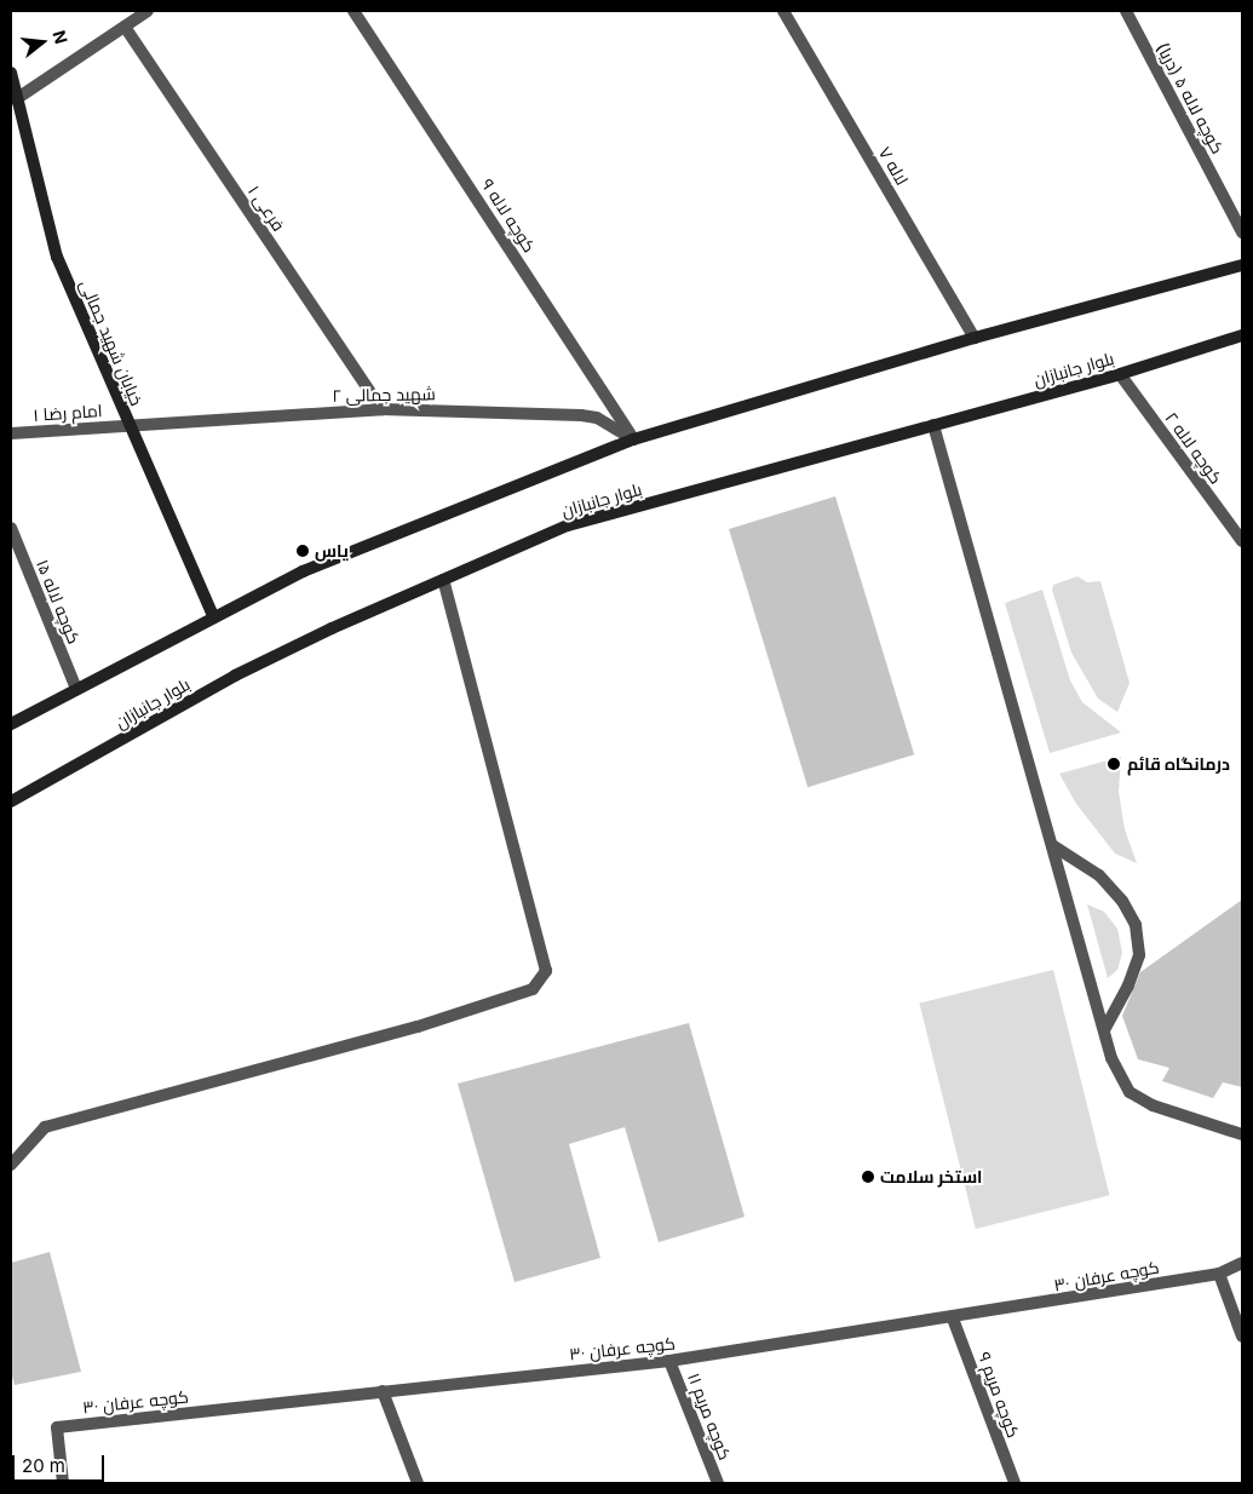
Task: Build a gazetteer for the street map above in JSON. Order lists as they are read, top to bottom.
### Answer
{
  "streets": {
    "street": [
      "کوچه لاله ۵ (دریا)",
      "لاله ۷",
      "فرعی ۱",
      "کوچه لاله ۹",
      "خیابان شهید جمالی",
      "بلوار جانبازان",
      "شهید جمالی ۲",
      "امام رضا ۱",
      "کوچه لاله ۲",
      "کوچه لاله ۱۵",
      "کوچه عرفان ۳۰",
      "کوچه مریم ۹",
      "کوچه مریم ۱۱"
    ]
  },
  "crossings": [
    ["فرعی ۱", "شهید جمالی ۲"],
    ["کوچه لاله ۹", "شهید جمالی ۲"],
    ["خیابان شهید جمالی", "شهید جمالی ۲"],
    ["خیابان شهید جمالی", "امام رضا ۱"],
    ["بلوار جانبازان", "کوچه لاله ۲"],
    ["شهید جمالی ۲", "امام رضا ۱"],
    ["کوچه عرفان ۳۰", "کوچه مریم ۹"],
    ["کوچه عرفان ۳۰", "کوچه مریم ۱۱"]
  ],
  "places": ["یاس", "درمانگاه قائم", "استخر سلامت"],
  "scale_bar": "20 m",
  "north": "right"
}
